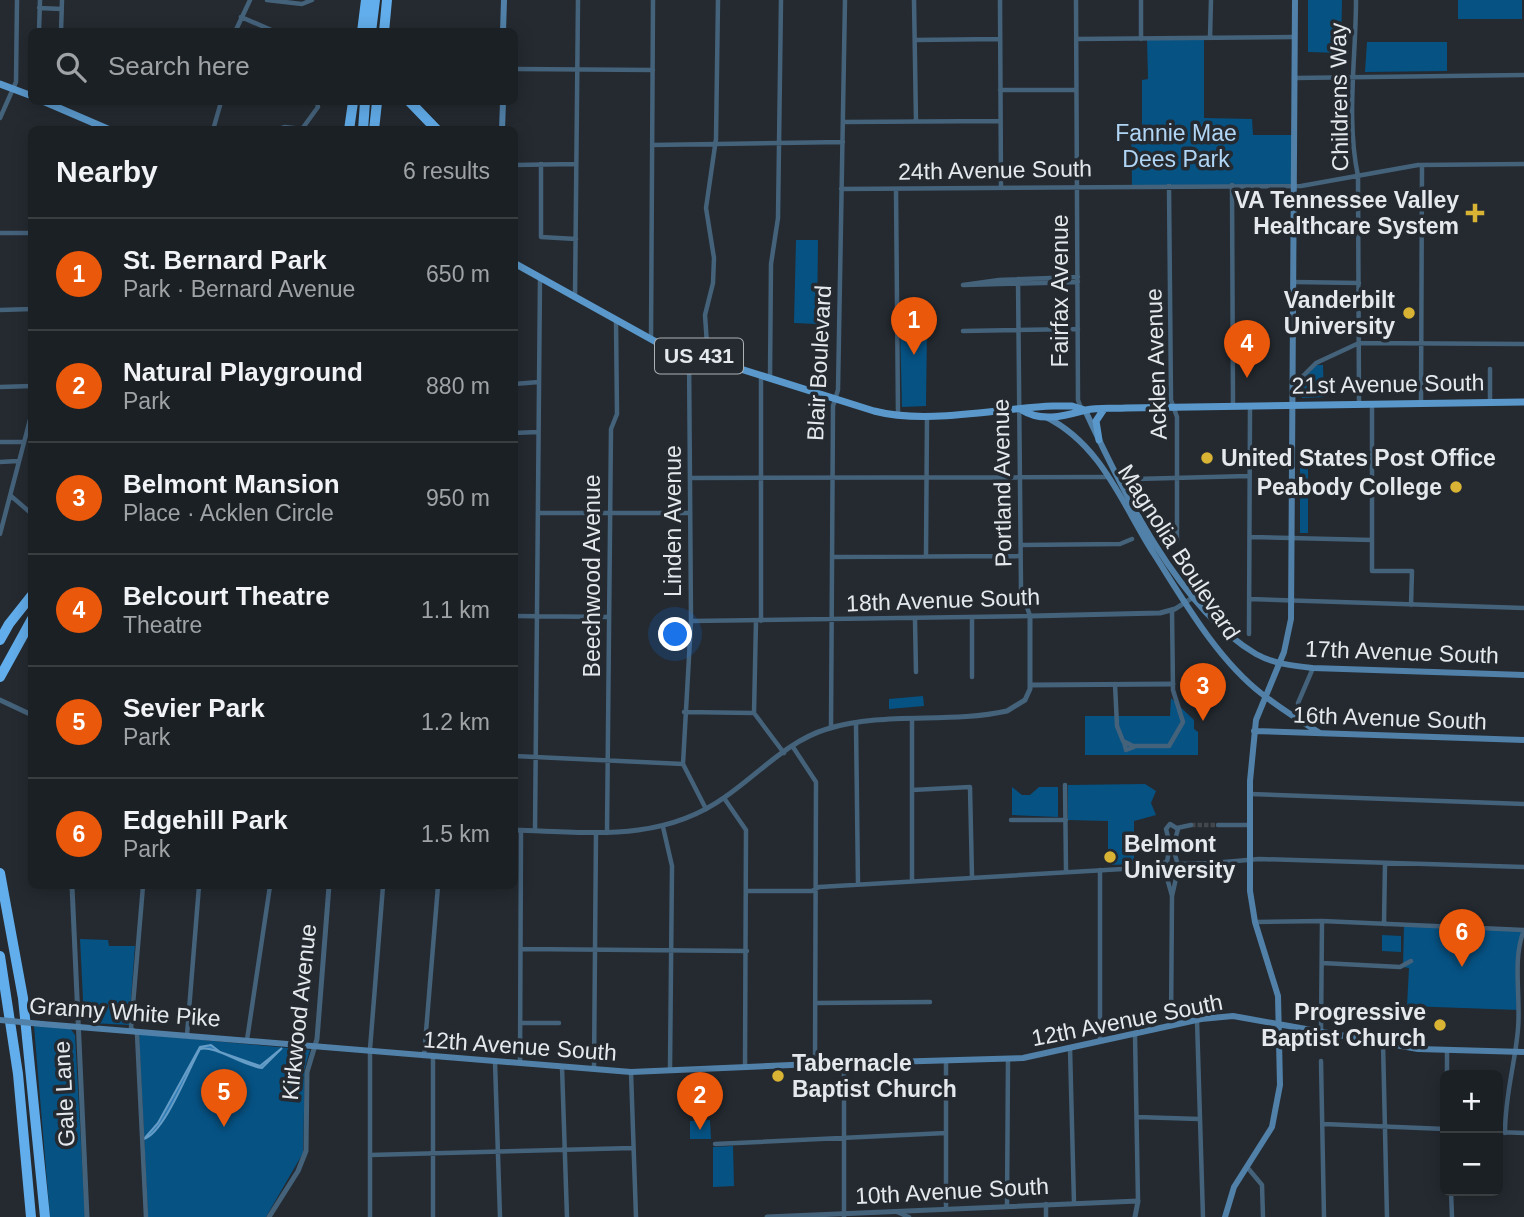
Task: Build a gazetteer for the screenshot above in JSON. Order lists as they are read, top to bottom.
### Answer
{
  "streets": {
    "main road": [
      "US 431",
      "21st Avenue South",
      "Magnolia Boulevard",
      "17th Avenue South",
      "16th Avenue South",
      "Granny White Pike",
      "12th Avenue South"
    ],
    "street": [
      "Childrens Way",
      "24th Avenue South",
      "Fairfax Avenue",
      "Blair Boulevard",
      "Acklen Avenue",
      "Portland Avenue",
      "Linden Avenue",
      "Beechwood Avenue",
      "18th Avenue South",
      "Kirkwood Avenue",
      "Gale Lane",
      "10th Avenue South"
    ]
  },
  "crossings": [
    ["Childrens Way", "24th Avenue South"],
    ["Childrens Way", "21st Avenue South"],
    ["24th Avenue South", "Fairfax Avenue"],
    ["24th Avenue South", "Blair Boulevard"],
    ["24th Avenue South", "Acklen Avenue"],
    ["Fairfax Avenue", "21st Avenue South"],
    ["Fairfax Avenue", "Magnolia Boulevard"],
    ["Blair Boulevard", "21st Avenue South"],
    ["Blair Boulevard", "18th Avenue South"],
    ["Acklen Avenue", "21st Avenue South"],
    ["21st Avenue South", "Portland Avenue"],
    ["21st Avenue South", "Linden Avenue"],
    ["21st Avenue South", "Magnolia Boulevard"],
    ["21st Avenue South", "Beechwood Avenue"],
    ["Portland Avenue", "18th Avenue South"],
    ["Linden Avenue", "18th Avenue South"],
    ["Magnolia Boulevard", "18th Avenue South"],
    ["Magnolia Boulevard", "17th Avenue South"],
    ["Magnolia Boulevard", "16th Avenue South"],
    ["Granny White Pike", "12th Avenue South"],
    ["Granny White Pike", "Gale Lane"],
    ["Kirkwood Avenue", "12th Avenue South"]
  ],
  "parks": ["Fannie Mae Dees Park"],
  "places": {
    "health": ["VA Tennessee Valley Healthcare System"],
    "other": [
      "Vanderbilt University",
      "United States Post Office",
      "Peabody College",
      "Belmont University",
      "Progressive Baptist Church",
      "Tabernacle Baptist Church"
    ]
  },
  "page": {
    "search": "Search here",
    "heading": ["Nearby", "6 results"],
    "list": [
      {
        "mark": "1",
        "name": "St. Bernard Park",
        "note": "Park · Bernard Avenue",
        "value": "650 m"
      },
      {
        "mark": "2",
        "name": "Natural Playground",
        "note": "Park",
        "value": "880 m"
      },
      {
        "mark": "3",
        "name": "Belmont Mansion",
        "note": "Place · Acklen Circle",
        "value": "950 m"
      },
      {
        "mark": "4",
        "name": "Belcourt Theatre",
        "note": "Theatre",
        "value": "1.1 km"
      },
      {
        "mark": "5",
        "name": "Sevier Park",
        "note": "Park",
        "value": "1.2 km"
      },
      {
        "mark": "6",
        "name": "Edgehill Park",
        "note": "Park",
        "value": "1.5 km"
      }
    ],
    "pins": [
      "1",
      "4",
      "3",
      "6",
      "5",
      "2"
    ],
    "map_buttons": ["+", "−"]
  }
}
